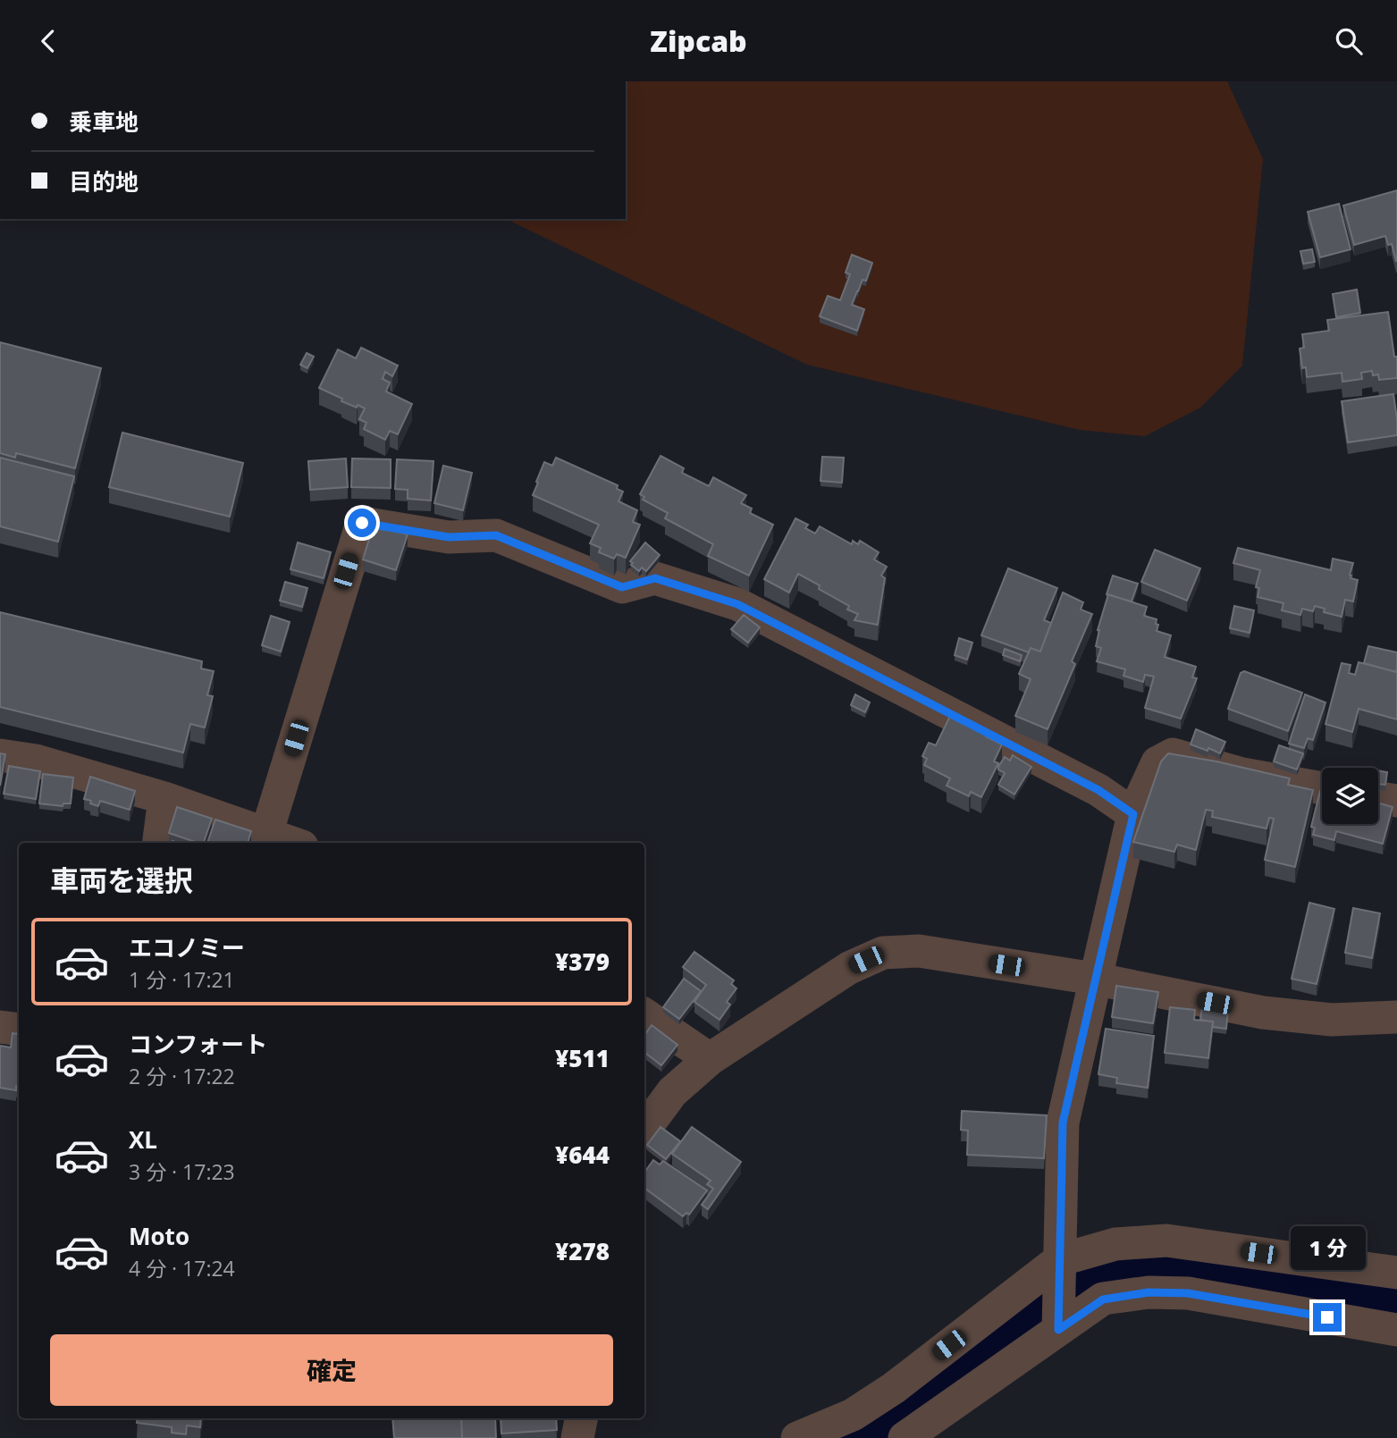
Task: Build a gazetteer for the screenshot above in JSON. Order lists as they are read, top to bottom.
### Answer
{
  "page": {
    "header": "Zipcab",
    "banner": ["乗車地", "目的地"],
    "heading": "車両を選択",
    "list": [
      {
        "name": "エコノミー",
        "note": "1 分 · 17:21",
        "value": "¥379"
      },
      {
        "name": "コンフォート",
        "note": "2 分 · 17:22",
        "value": "¥511"
      },
      {
        "name": "XL",
        "note": "3 分 · 17:23",
        "value": "¥644"
      },
      {
        "name": "Moto",
        "note": "4 分 · 17:24",
        "value": "¥278"
      }
    ],
    "bubble": "1 分",
    "buttons": "確定"
  }
}
